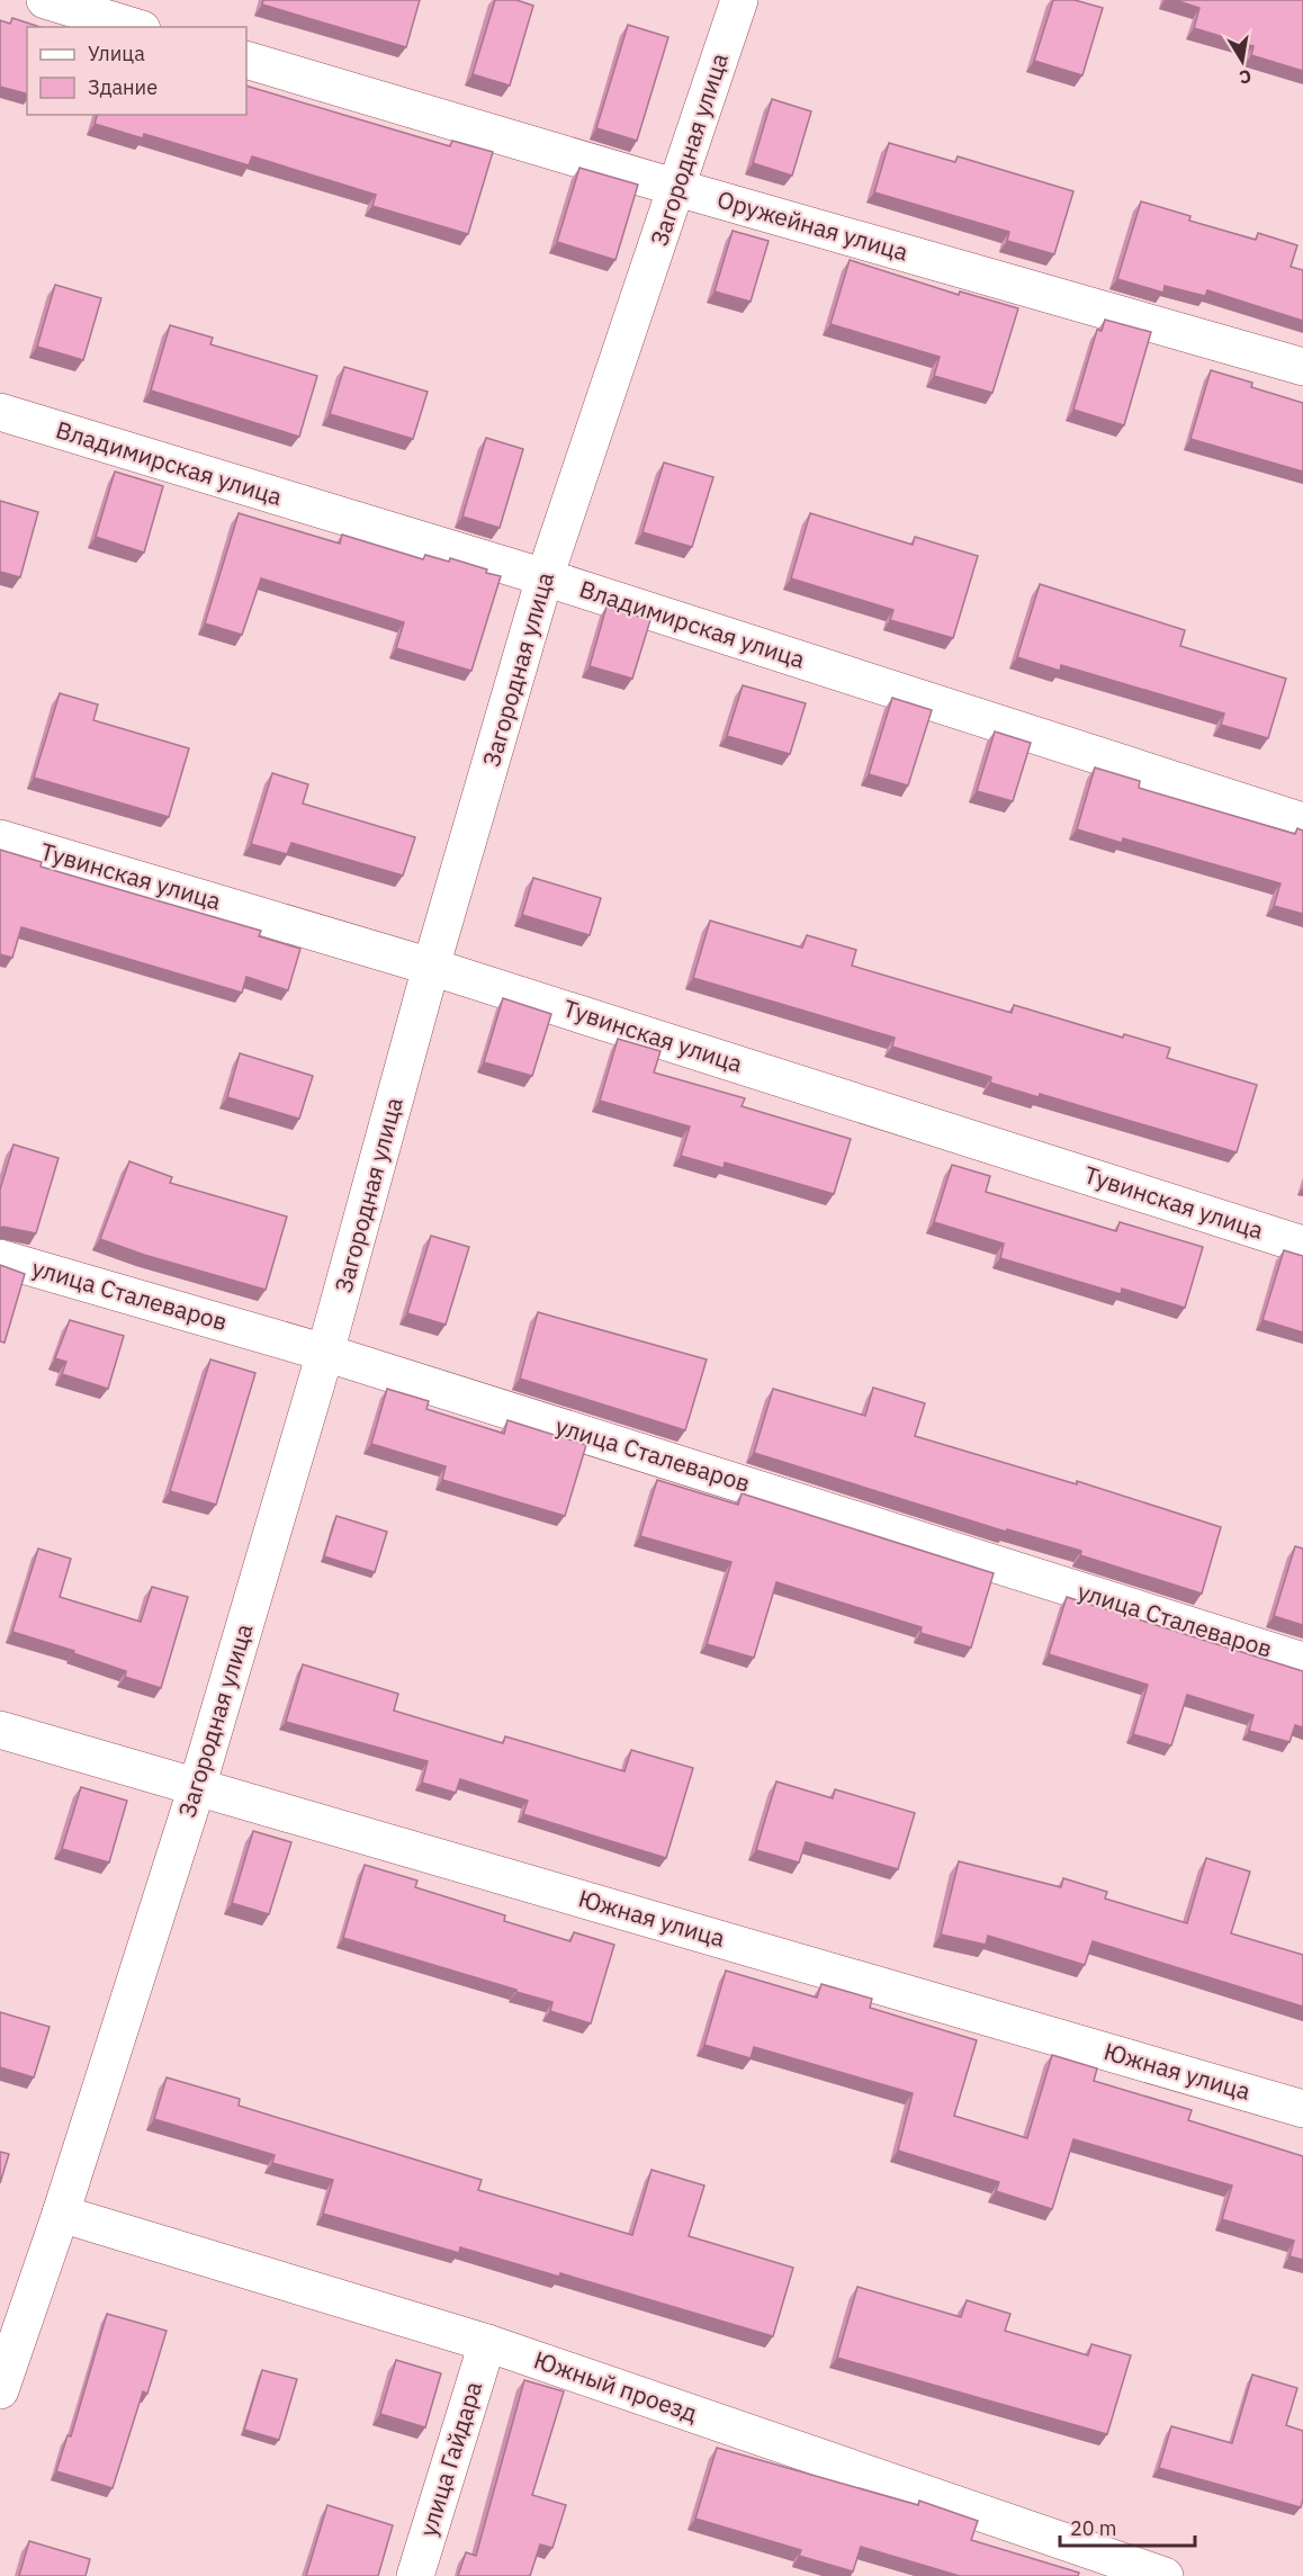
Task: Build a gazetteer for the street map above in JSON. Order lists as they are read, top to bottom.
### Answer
{
  "streets": {
    "street": [
      "Загородная улица",
      "Оружейная улица",
      "Владимирская улица",
      "Тувинская улица",
      "улица Сталеваров",
      "Южная улица",
      "Южный проезд",
      "улица Гайдара"
    ]
  },
  "crossings": [
    ["Загородная улица", "Оружейная улица"],
    ["Загородная улица", "Владимирская улица"],
    ["Загородная улица", "Тувинская улица"],
    ["Загородная улица", "улица Сталеваров"],
    ["Загородная улица", "Южная улица"],
    ["Загородная улица", "Южный проезд"],
    ["Южный проезд", "улица Гайдара"]
  ],
  "legend": ["Улица", "Здание"],
  "scale_bar": "20 m",
  "north": "bottom"
}
